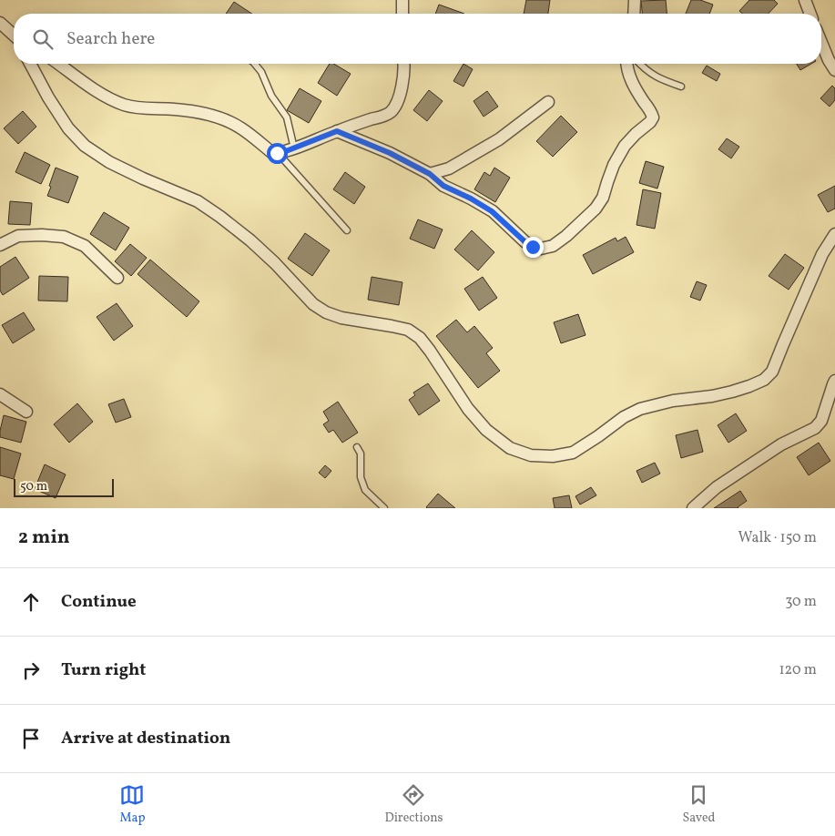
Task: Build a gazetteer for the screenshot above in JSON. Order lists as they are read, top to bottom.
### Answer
{
  "scale_bar": "50 m",
  "page": {
    "search": "Search here",
    "scale": "50 m",
    "heading": ["2 min", "Walk · 150 m"],
    "list": [
      ["Continue", "30 m"],
      ["Turn right", "120 m"],
      "Arrive at destination"
    ],
    "nav": ["Map", "Directions", "Saved"]
  }
}
